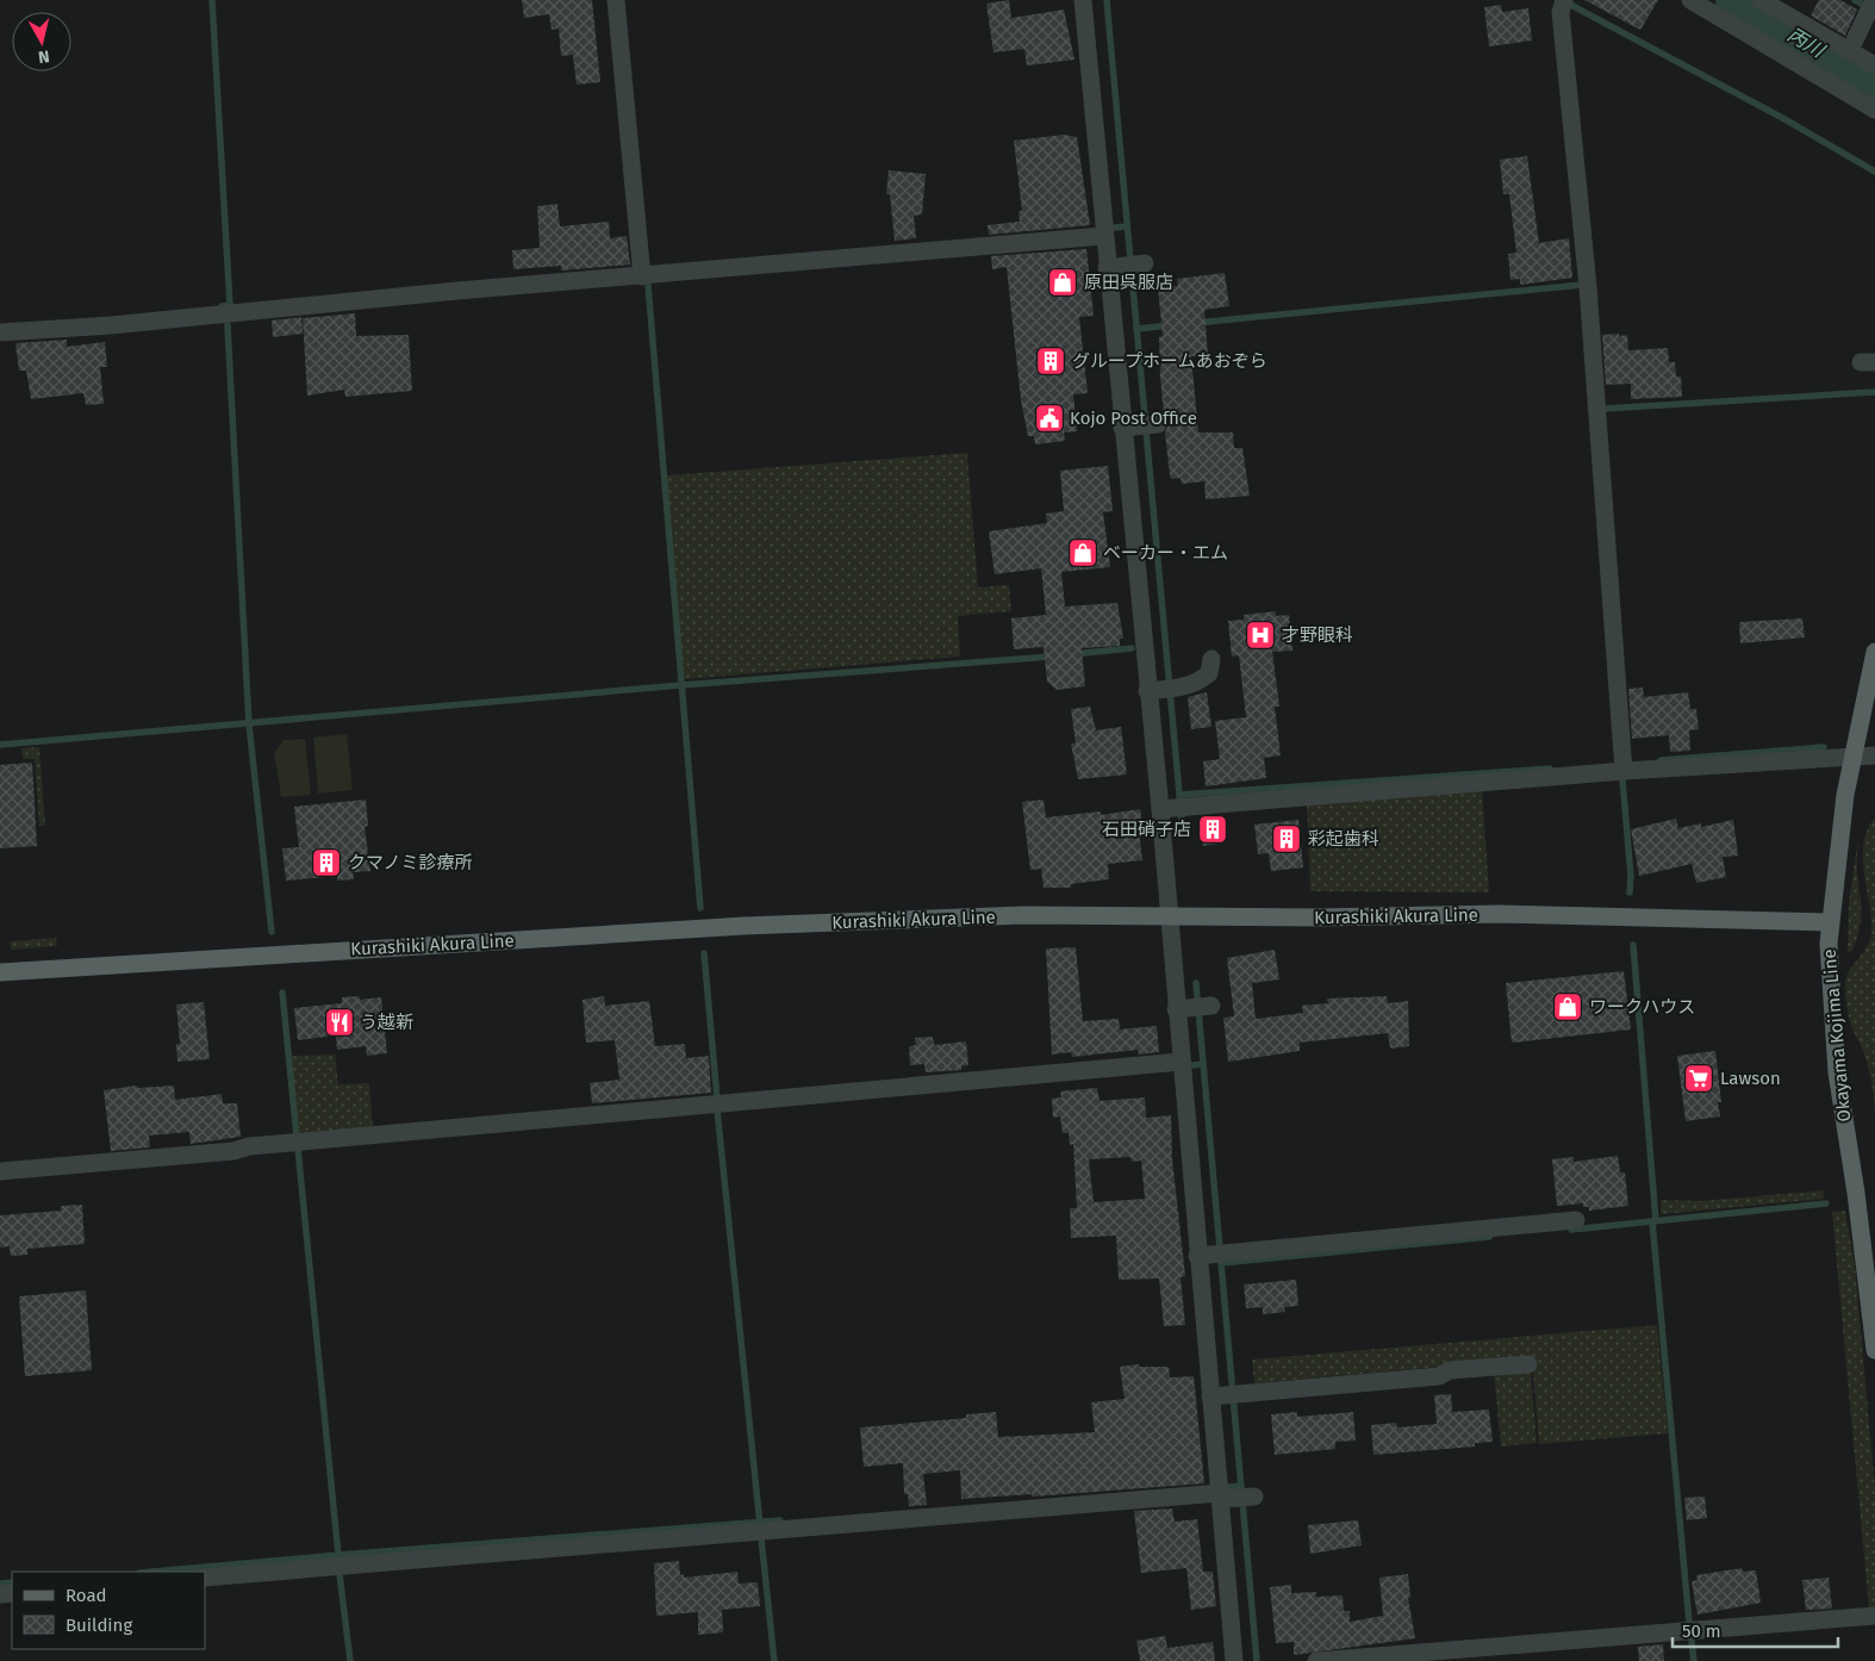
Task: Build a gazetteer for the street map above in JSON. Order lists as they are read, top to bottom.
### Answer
{
  "streets": {
    "main road": ["Kurashiki Akura Line", "Okayama Kojima Line"]
  },
  "crossings": [
    ["Kurashiki Akura Line", "Okayama Kojima Line"]
  ],
  "water": ["丙川"],
  "places": {
    "shop": ["原田呉服店", "ベーカー・エム", "ワークハウス"],
    "building": [
      "グループホームあおぞら",
      "石田硝子店",
      "彩起歯科",
      "クマノミ診療所"
    ],
    "public building": ["Kojo Post Office"],
    "hospital": ["才野眼科"],
    "restaurant": ["う越新"],
    "supermarket": ["Lawson"]
  },
  "legend": ["Road", "Building"],
  "scale_bar": "50 m",
  "north": "bottom"
}
